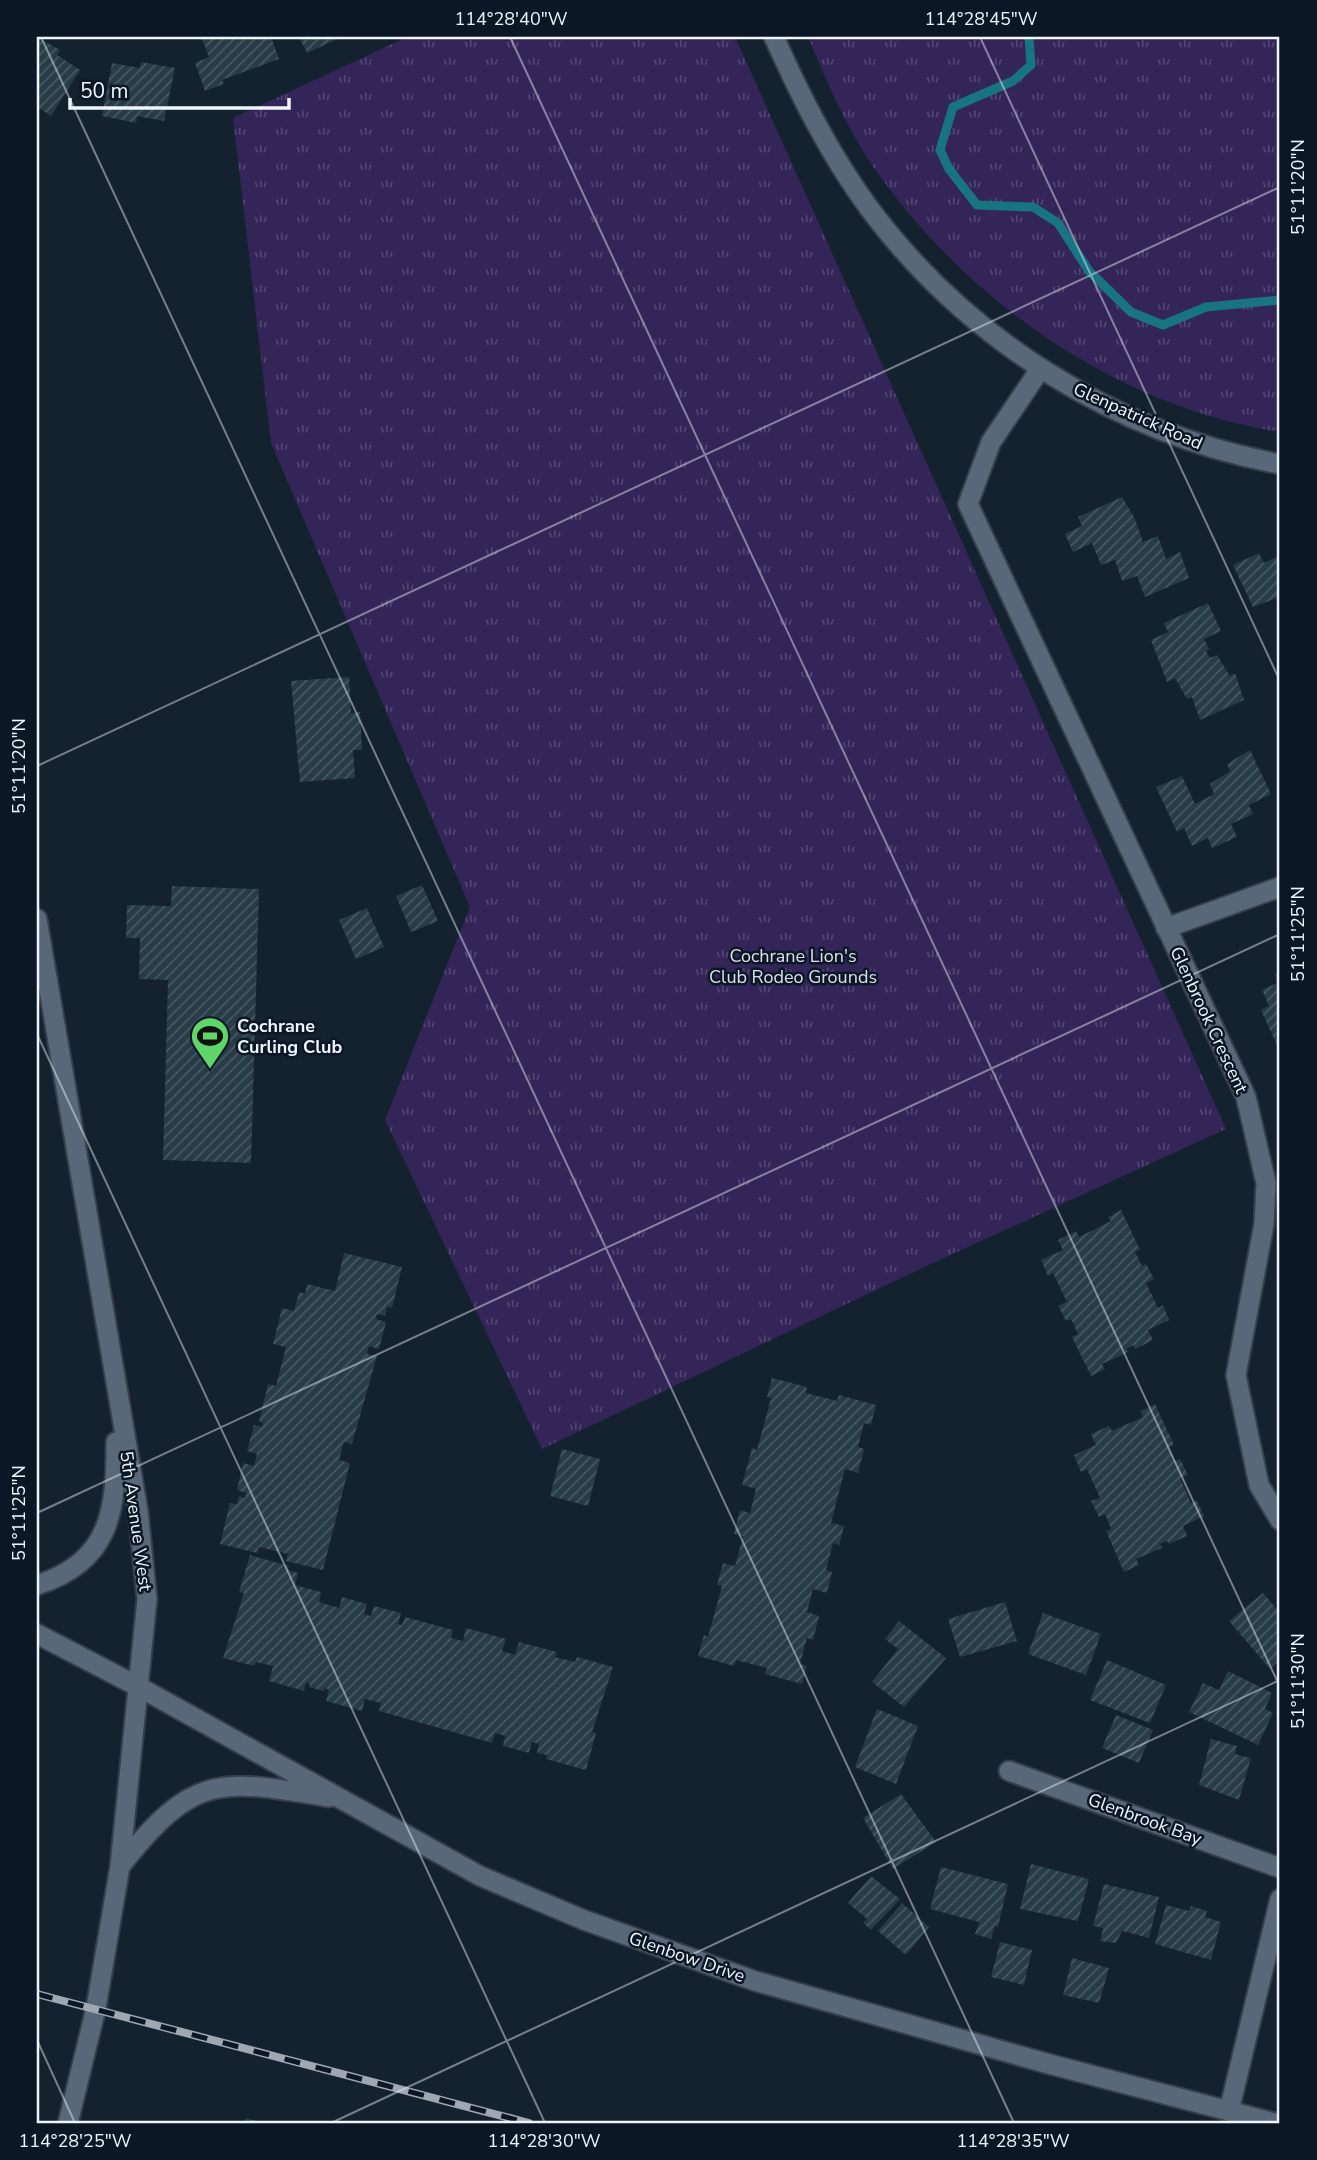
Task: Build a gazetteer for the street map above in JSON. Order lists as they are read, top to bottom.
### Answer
{
  "streets": {
    "street": [
      "Glenpatrick Road",
      "Glenbrook Crescent",
      "5th Avenue West",
      "Glenbrook Bay",
      "Glenbow Drive"
    ]
  },
  "crossings": [
    ["Glenpatrick Road", "Glenbrook Crescent"],
    ["5th Avenue West", "Glenbow Drive"]
  ],
  "parks": ["Cochrane Lion's Club Rodeo Grounds"],
  "places": {
    "sports": ["Cochrane Curling Club"]
  },
  "scale_bar": "50 m",
  "coordinates": [
    "114°28'40\"W",
    "114°28'45\"W",
    "51°11'20\"N",
    "51°11'25\"N",
    "51°11'30\"N",
    "114°28'25\"W",
    "114°28'30\"W",
    "114°28'35\"W"
  ]
}
